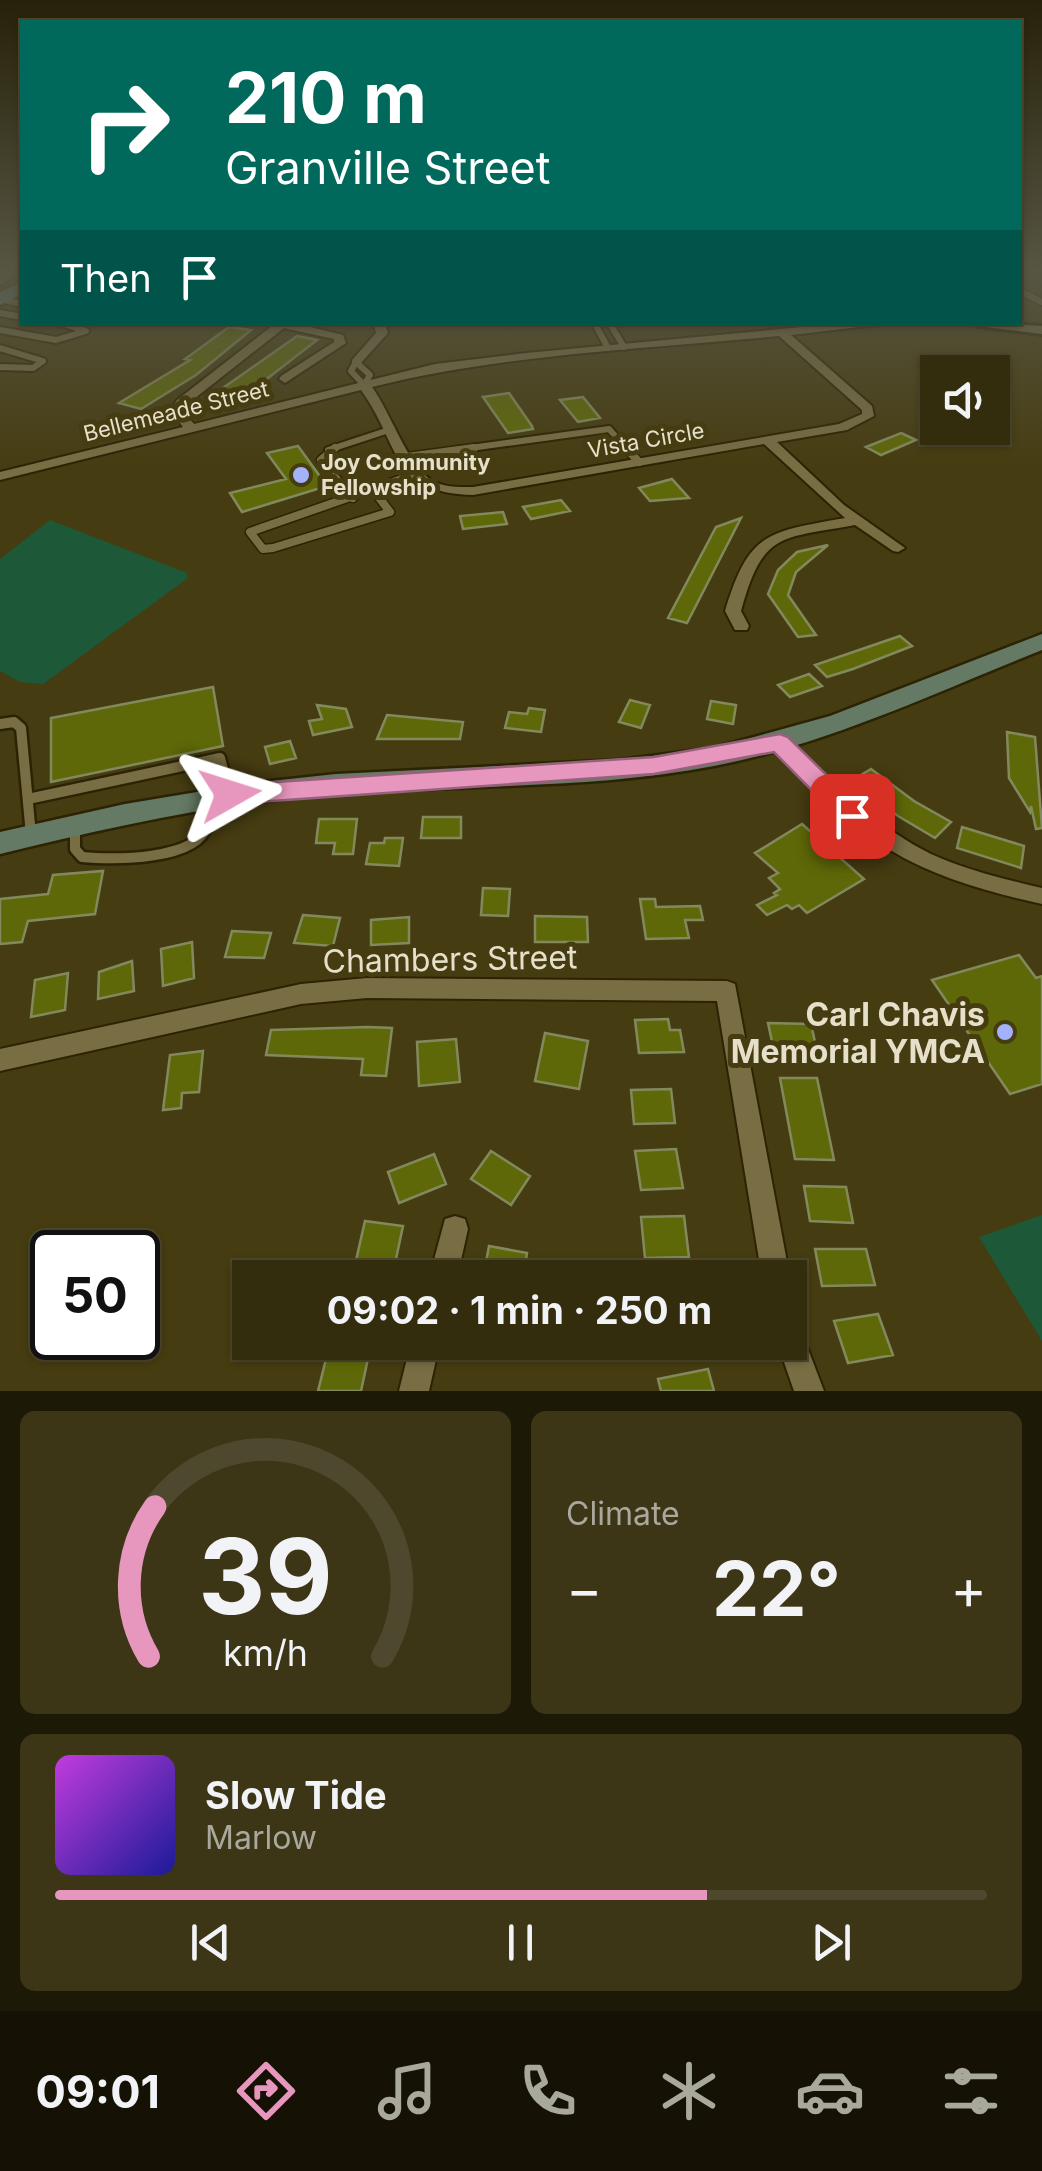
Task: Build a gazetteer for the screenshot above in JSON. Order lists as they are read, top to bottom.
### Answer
{
  "streets": {
    "street": ["Bellemeade Street", "Vista Circle", "Chambers Street"]
  },
  "places": ["Joy Community Fellowship", "Carl Chavis Memorial YMCA"],
  "page": {
    "turn": ["210 m", "Granville Street"],
    "then": "Then",
    "limit": "50",
    "trip": "09:02 · 1 min · 250 m",
    "tile": "Climate",
    "heat": ["−", "22°", "+"],
    "song": ["Slow Tide", "Marlow"],
    "tabs": "09:01",
    "gauge": ["39", "km/h"]
  }
}
